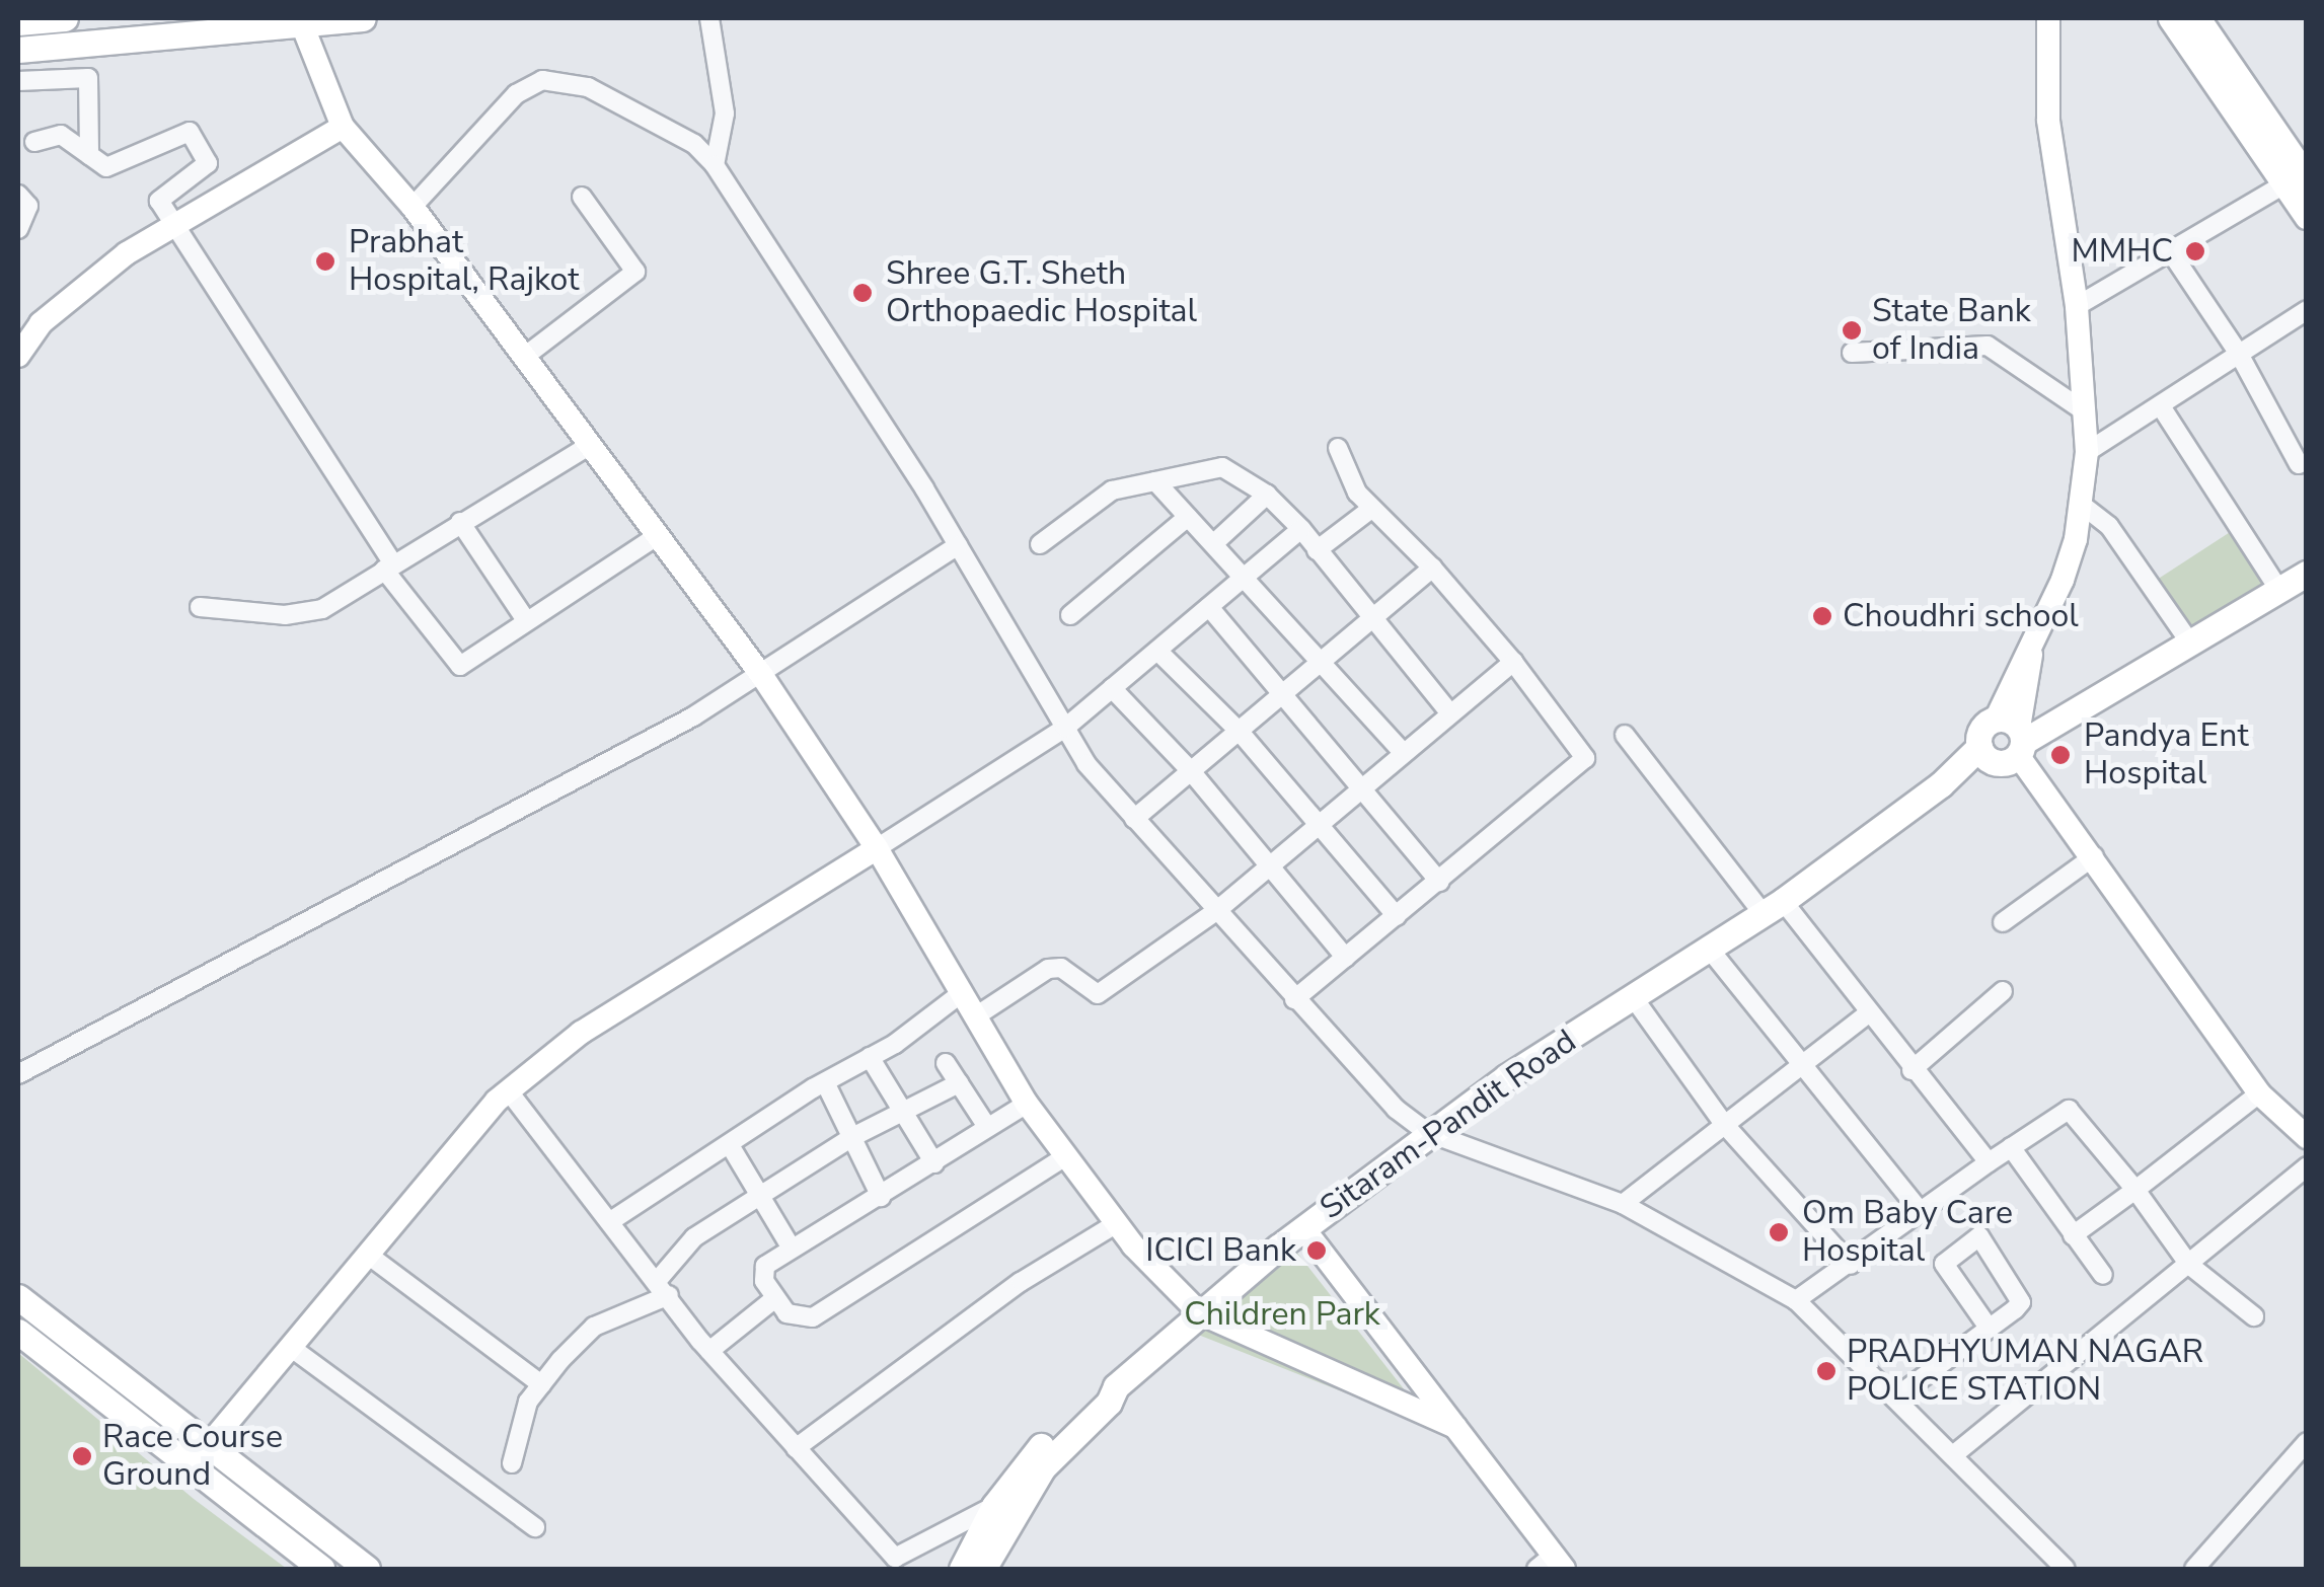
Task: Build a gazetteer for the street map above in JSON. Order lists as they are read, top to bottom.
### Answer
{
  "streets": {
    "main road": ["Sitaram-Pandit Road"]
  },
  "parks": ["Children Park"],
  "places": [
    "MMHC",
    "Prabhat Hospital, Rajkot",
    "Shree G.T. Sheth Orthopaedic Hospital",
    "State Bank of India",
    "Choudhri school",
    "Pandya Ent Hospital",
    "Om Baby Care Hospital",
    "ICICI Bank",
    "PRADHYUMAN NAGAR POLICE STATION",
    "Race Course Ground"
  ]
}
